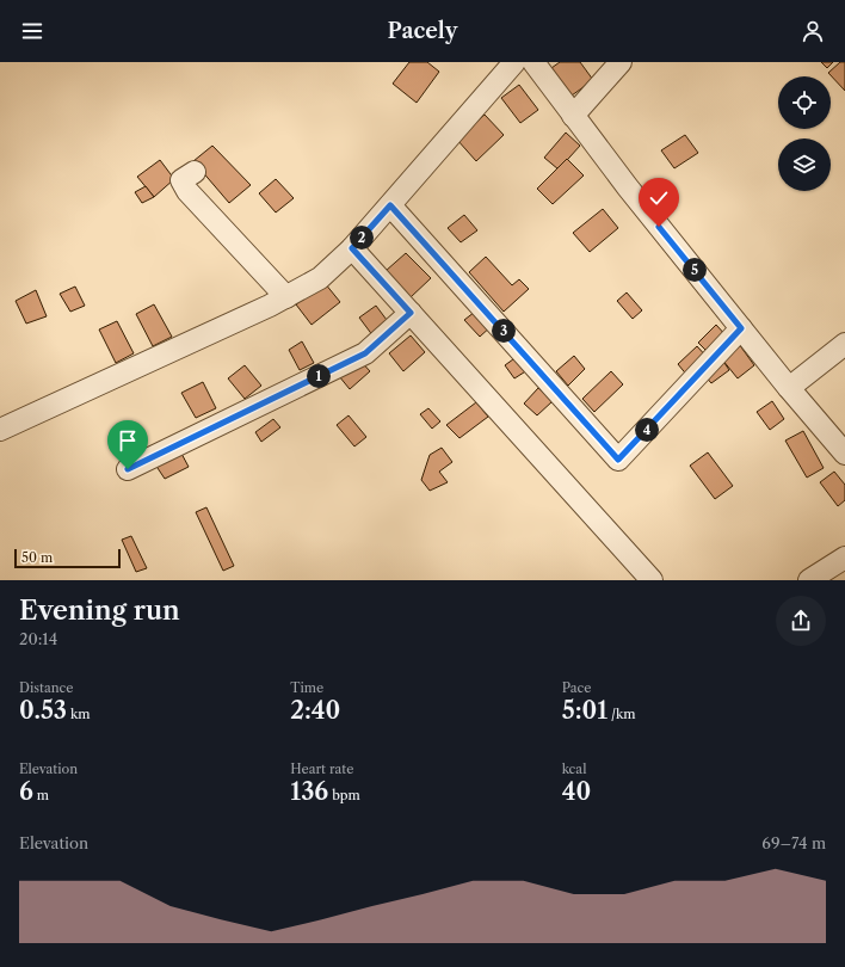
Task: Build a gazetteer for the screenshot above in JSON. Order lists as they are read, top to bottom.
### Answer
{
  "scale_bar": "50 m",
  "page": {
    "header": "Pacely",
    "pins": [
      "2",
      "5",
      "3",
      "1",
      "4"
    ],
    "scale": "50 m",
    "heading": ["Evening run", "20:14"],
    "stats": [
      ["Distance", "0.53 km"],
      ["Time", "2:40"],
      ["Pace", "5:01 /km"],
      ["Elevation", "6 m"],
      ["Heart rate", "136 bpm"],
      ["kcal", "40"]
    ],
    "chart": ["Elevation", "69–74 m"]
  }
}
